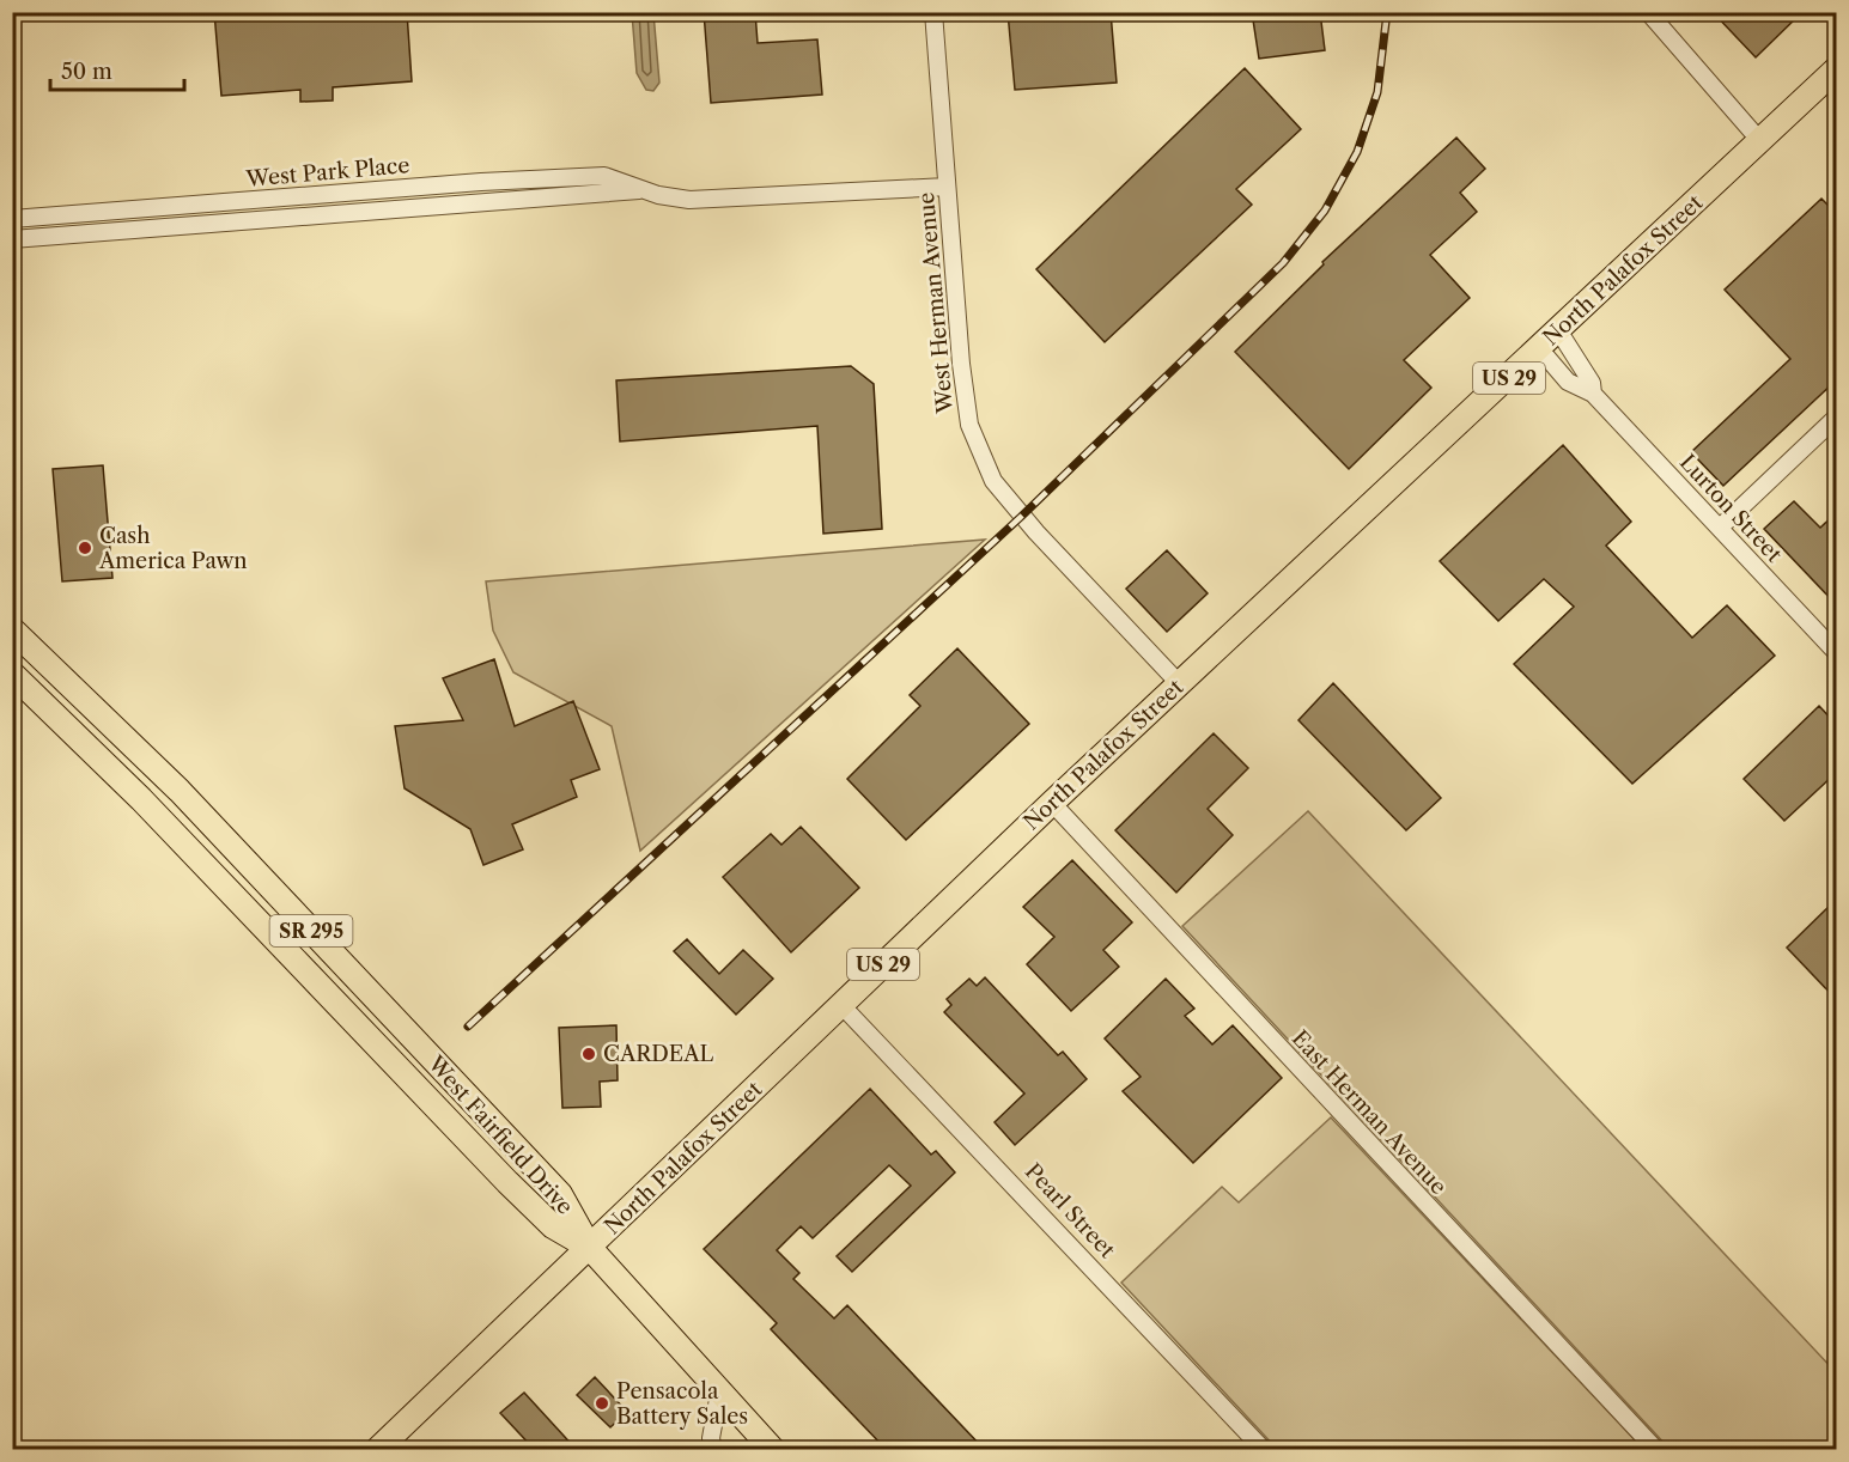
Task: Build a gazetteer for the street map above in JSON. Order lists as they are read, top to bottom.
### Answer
{
  "streets": {
    "main road": [
      "North Palafox Street",
      "US 29",
      "SR 295",
      "West Fairfield Drive"
    ],
    "street": [
      "West Park Place",
      "West Herman Avenue",
      "Lurton Street",
      "East Herman Avenue",
      "Pearl Street"
    ]
  },
  "crossings": [
    ["West Park Place", "West Herman Avenue"],
    ["North Palafox Street", "West Herman Avenue"],
    ["North Palafox Street", "Lurton Street"],
    ["North Palafox Street", "SR 295"],
    ["North Palafox Street", "East Herman Avenue"],
    ["North Palafox Street", "West Fairfield Drive"],
    ["North Palafox Street", "Pearl Street"],
    ["SR 295", "West Fairfield Drive"]
  ],
  "places": ["Cash America Pawn", "CARDEAL", "Pensacola Battery Sales"],
  "scale_bar": "50 m"
}
